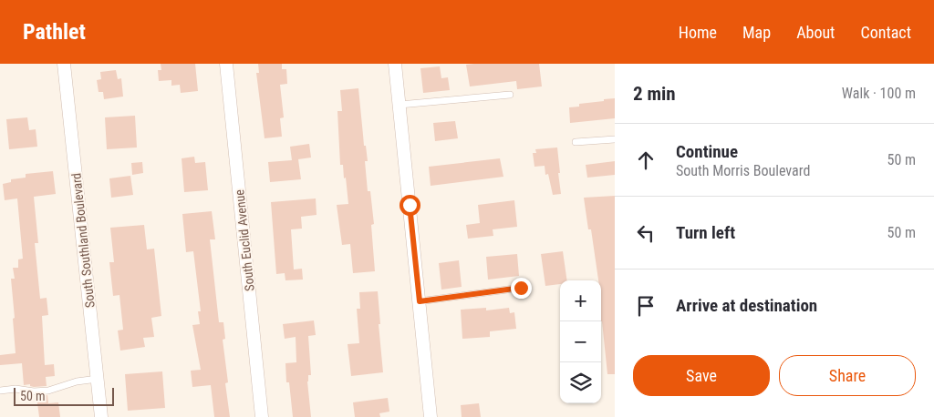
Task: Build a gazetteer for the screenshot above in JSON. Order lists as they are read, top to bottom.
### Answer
{
  "streets": {
    "street": ["South Southland Boulevard", "South Euclid Avenue"]
  },
  "scale_bar": "50 m",
  "page": {
    "header": "Pathlet",
    "nav": [
      "Home",
      "Map",
      "About",
      "Contact"
    ],
    "heading": ["2 min", "Walk · 100 m"],
    "list": [
      ["Continue", "South Morris Boulevard", "50 m"],
      ["Turn left", "50 m"],
      "Arrive at destination"
    ],
    "map_buttons": ["+", "−"],
    "buttons": ["Save", "Share"],
    "scale": "50 m"
  }
}
